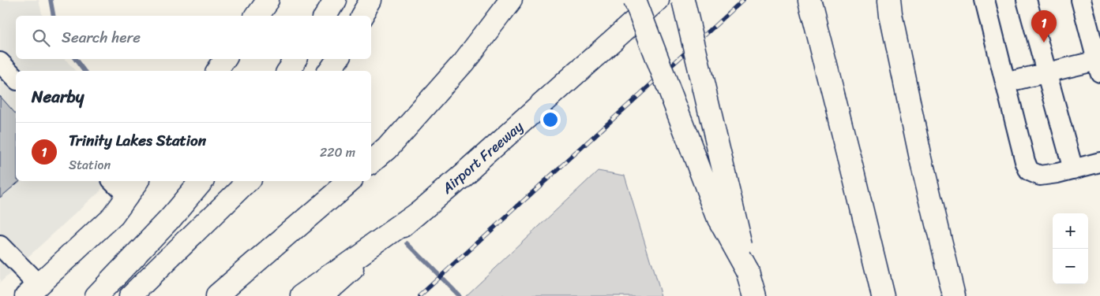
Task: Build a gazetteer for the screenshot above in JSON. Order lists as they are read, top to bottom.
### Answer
{
  "streets": {
    "main road": ["Airport Freeway"]
  },
  "page": {
    "pins": "1",
    "search": "Search here",
    "heading": "Nearby",
    "list": [
      {
        "mark": "1",
        "name": "Trinity Lakes Station",
        "note": "Station",
        "value": "220 m"
      }
    ],
    "map_buttons": ["+", "−"]
  }
}
